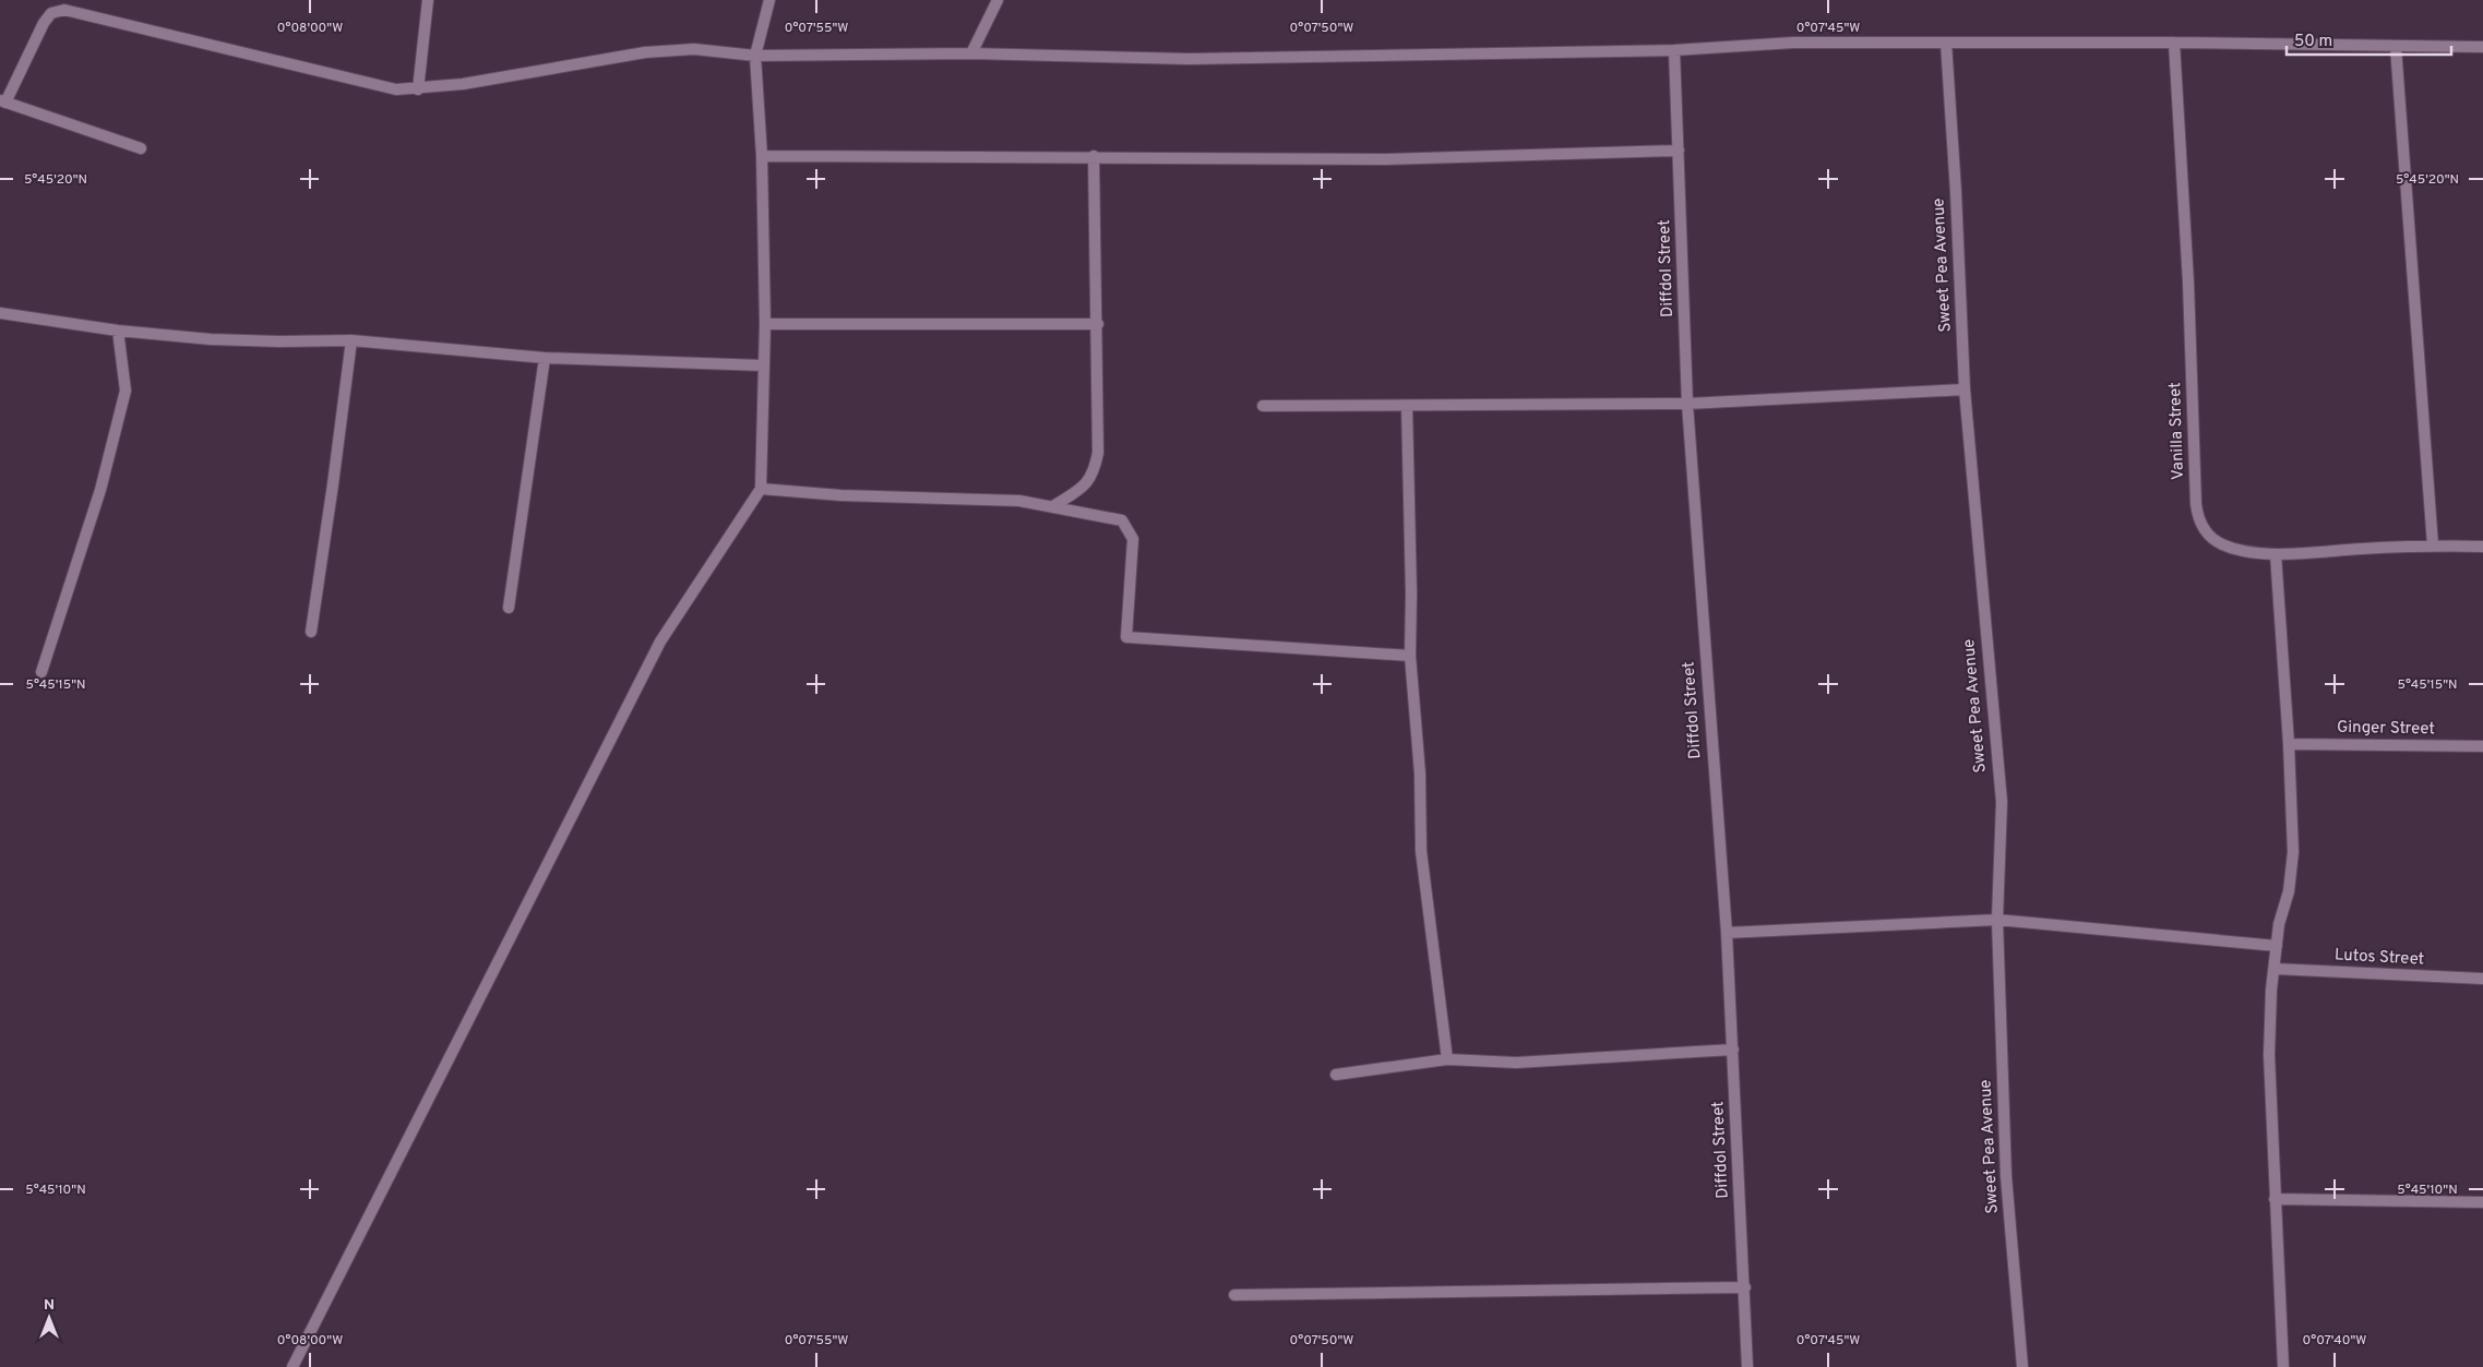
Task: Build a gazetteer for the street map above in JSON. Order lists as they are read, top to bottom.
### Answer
{
  "streets": {
    "street": [
      "Sweet Pea Avenue",
      "Diffdol Street",
      "Vanilla Street",
      "Ginger Street",
      "Lutos Street"
    ]
  },
  "scale_bar": "50 m",
  "north": "top",
  "coordinates": [
    "0°08'00\"W",
    "0°07'55\"W",
    "0°07'50\"W",
    "0°07'45\"W",
    "5°45'20\"N",
    "5°45'15\"N",
    "5°45'10\"N",
    "0°07'40\"W"
  ]
}
